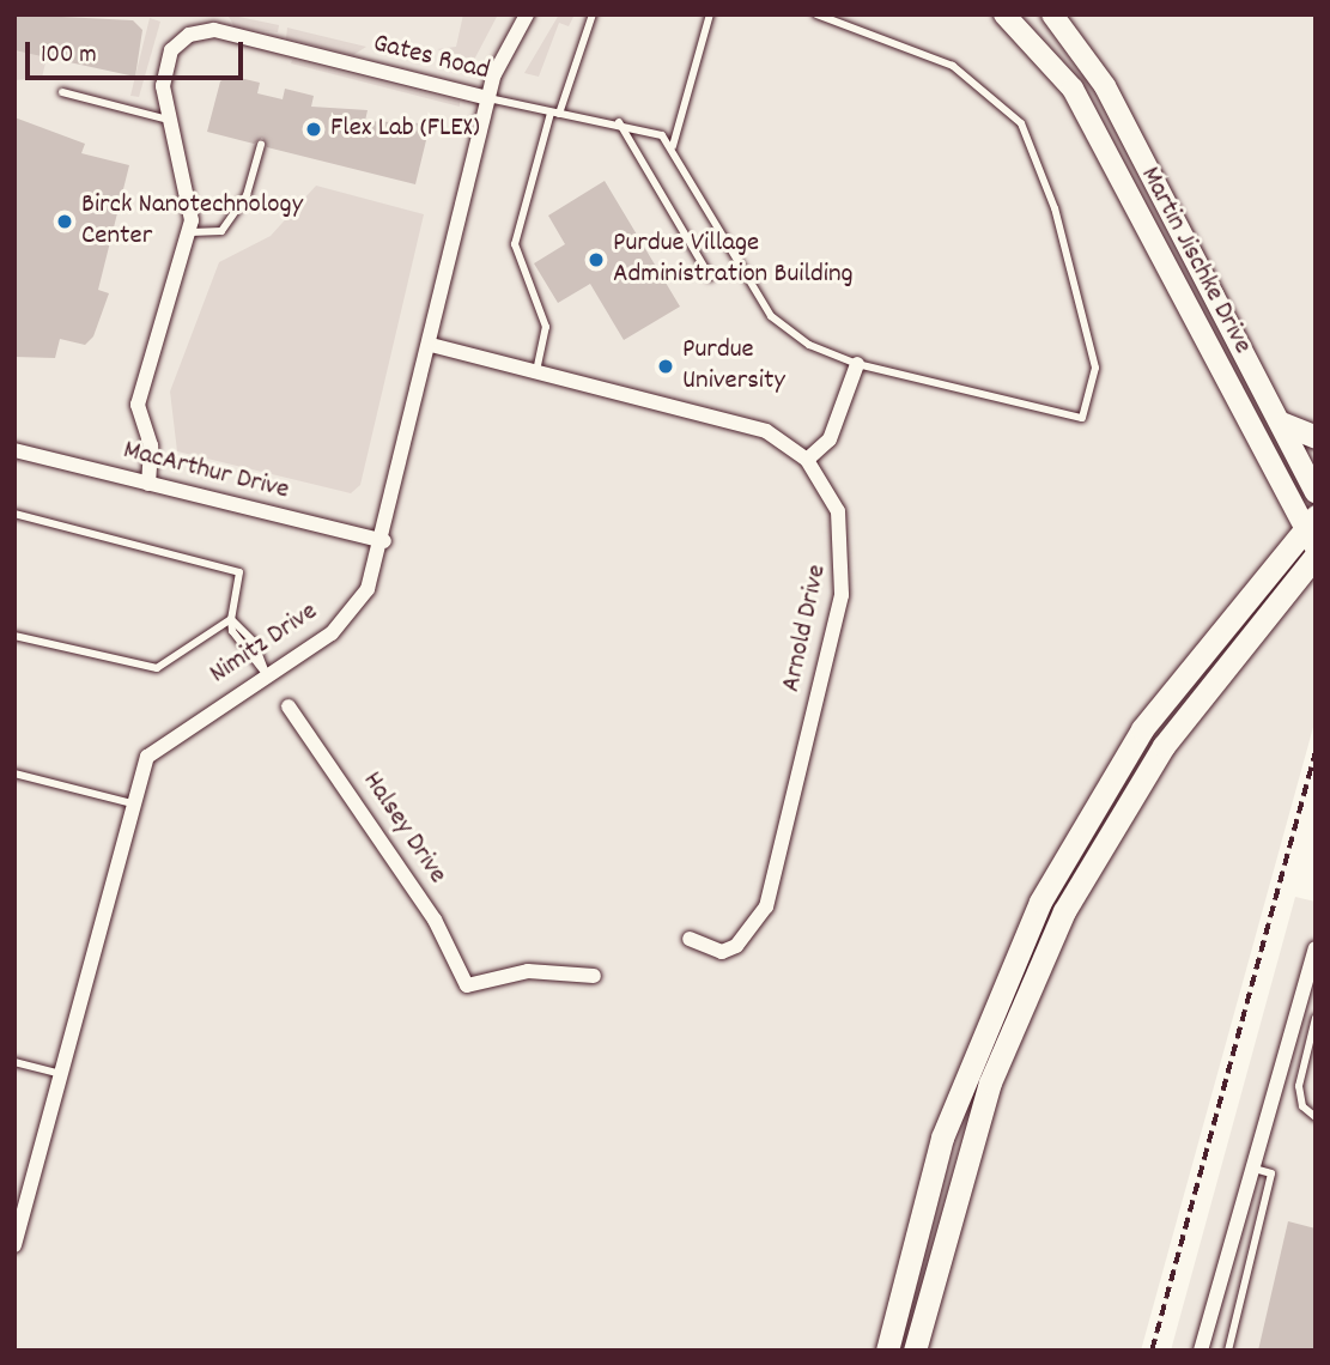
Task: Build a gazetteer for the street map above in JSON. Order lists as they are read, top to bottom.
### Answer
{
  "streets": {
    "main road": ["Martin Jischke Drive"],
    "street": [
      "Gates Road",
      "MacArthur Drive",
      "Arnold Drive",
      "Nimitz Drive",
      "Halsey Drive"
    ]
  },
  "crossings": [
    ["Gates Road", "MacArthur Drive"],
    ["Gates Road", "Nimitz Drive"],
    ["MacArthur Drive", "Nimitz Drive"],
    ["Arnold Drive", "Nimitz Drive"]
  ],
  "places": [
    "Flex Lab (FLEX)",
    "Birck Nanotechnology Center",
    "Purdue Village Administration Building",
    "Purdue University"
  ],
  "scale_bar": "100 m"
}
